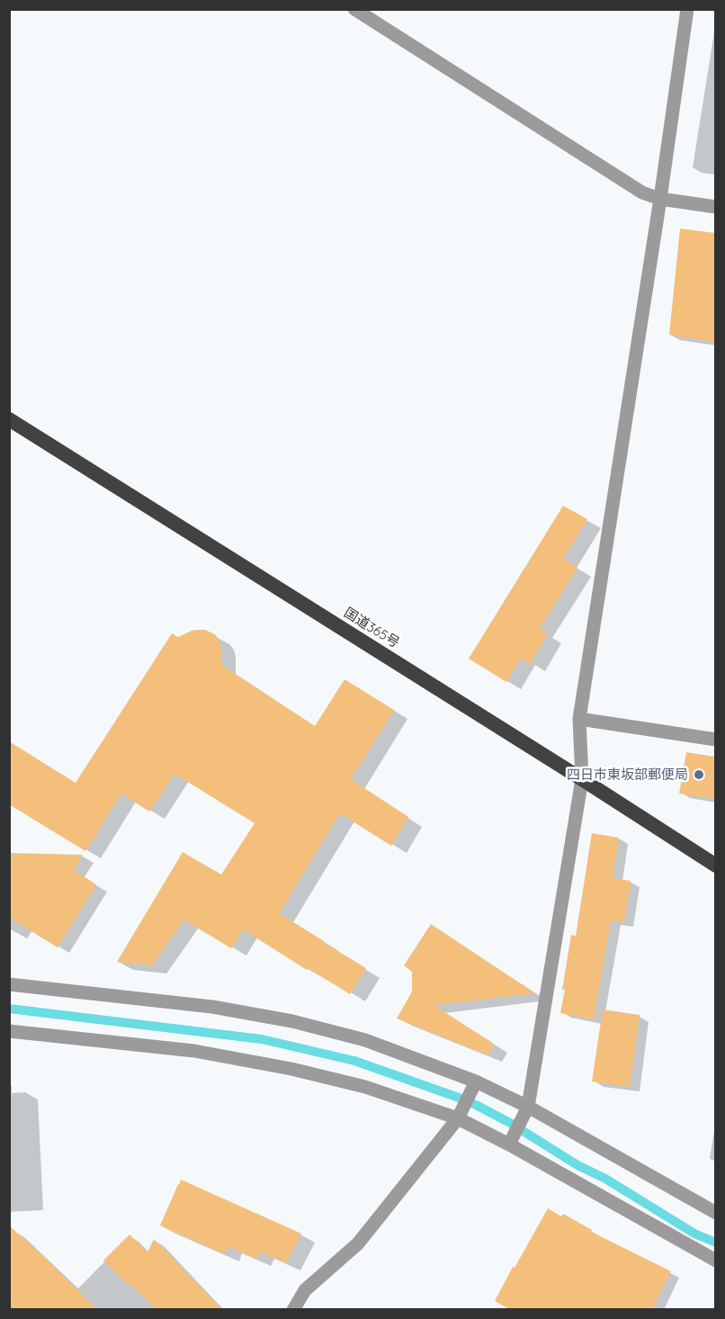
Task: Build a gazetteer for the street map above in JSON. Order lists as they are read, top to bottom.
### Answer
{
  "streets": {
    "highway": ["国道365号"]
  },
  "places": ["四日市東坂部郵便局"]
}
